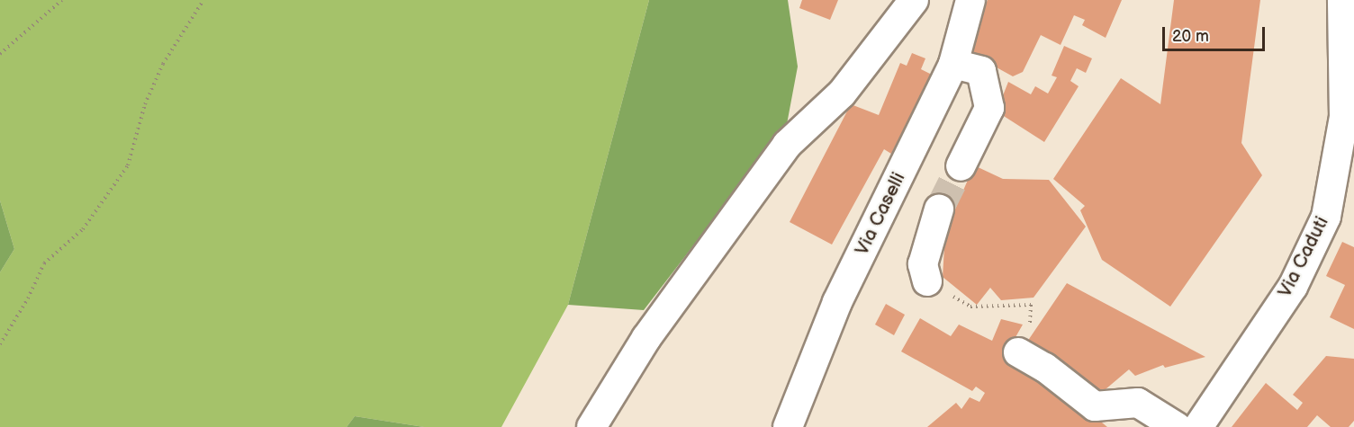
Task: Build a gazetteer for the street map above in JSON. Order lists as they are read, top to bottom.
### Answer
{
  "streets": {
    "street": ["Via Caselli", "Via Caduti"]
  },
  "scale_bar": "20 m"
}
